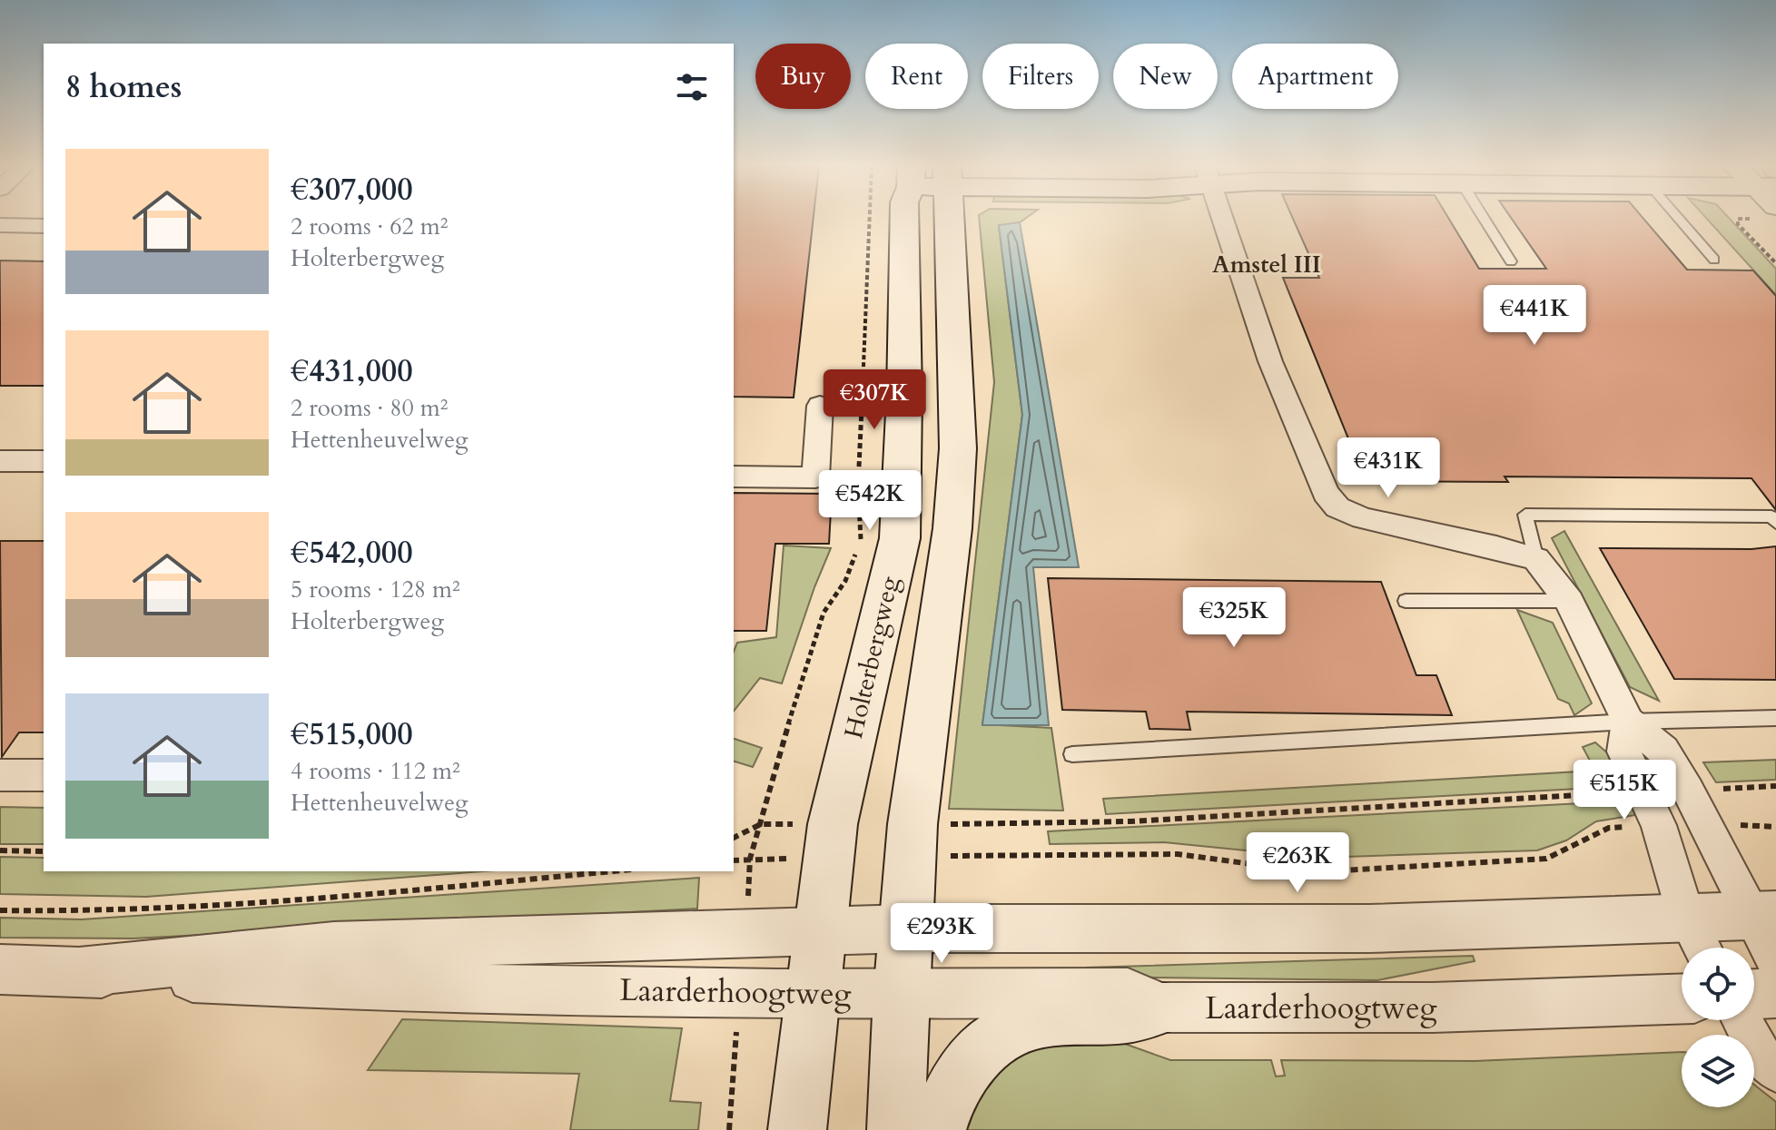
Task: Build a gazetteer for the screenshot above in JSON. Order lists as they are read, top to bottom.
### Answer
{
  "streets": {
    "main road": ["Holterbergweg"],
    "street": ["Laarderhoogtweg"]
  },
  "crossings": [
    ["Holterbergweg", "Laarderhoogtweg"]
  ],
  "districts": ["Amstel III"],
  "page": {
    "chip": [
      "Buy",
      "Rent",
      "Filters",
      "New",
      "Apartment"
    ],
    "heading": "8 homes",
    "list": [
      {
        "name": "€307,000",
        "note": "2 rooms · 62 m² · Holterbergweg"
      },
      {
        "name": "€431,000",
        "note": "2 rooms · 80 m² · Hettenheuvelweg"
      },
      {
        "name": "€542,000",
        "note": "5 rooms · 128 m² · Holterbergweg"
      },
      {
        "name": "€515,000",
        "note": "4 rooms · 112 m² · Hettenheuvelweg"
      }
    ],
    "price": [
      "€441K",
      "€307K",
      "€431K",
      "€542K",
      "€325K",
      "€515K",
      "€263K",
      "€293K"
    ]
  }
}
